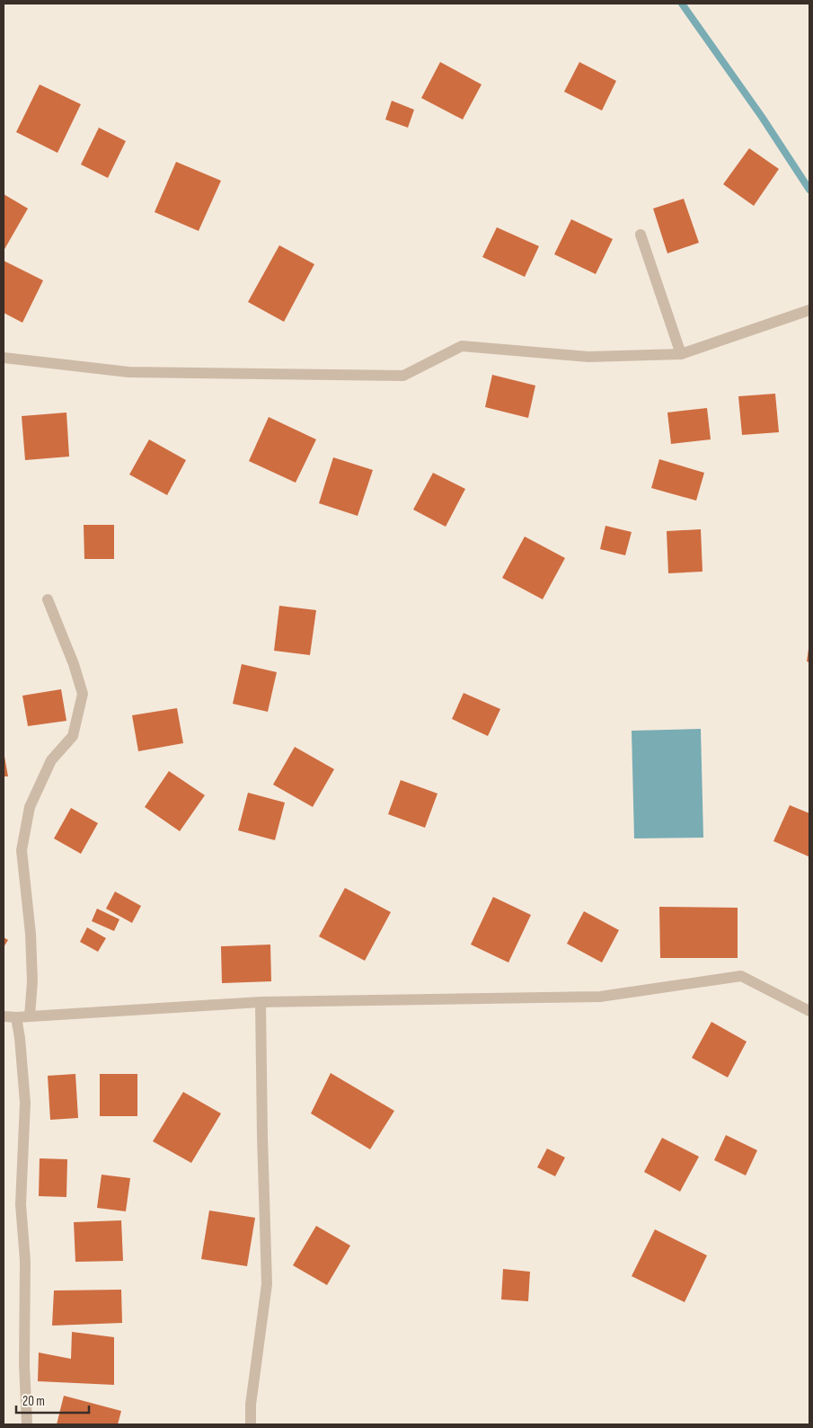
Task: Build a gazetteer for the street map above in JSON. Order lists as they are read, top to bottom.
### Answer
{
  "scale_bar": "20 m"
}
